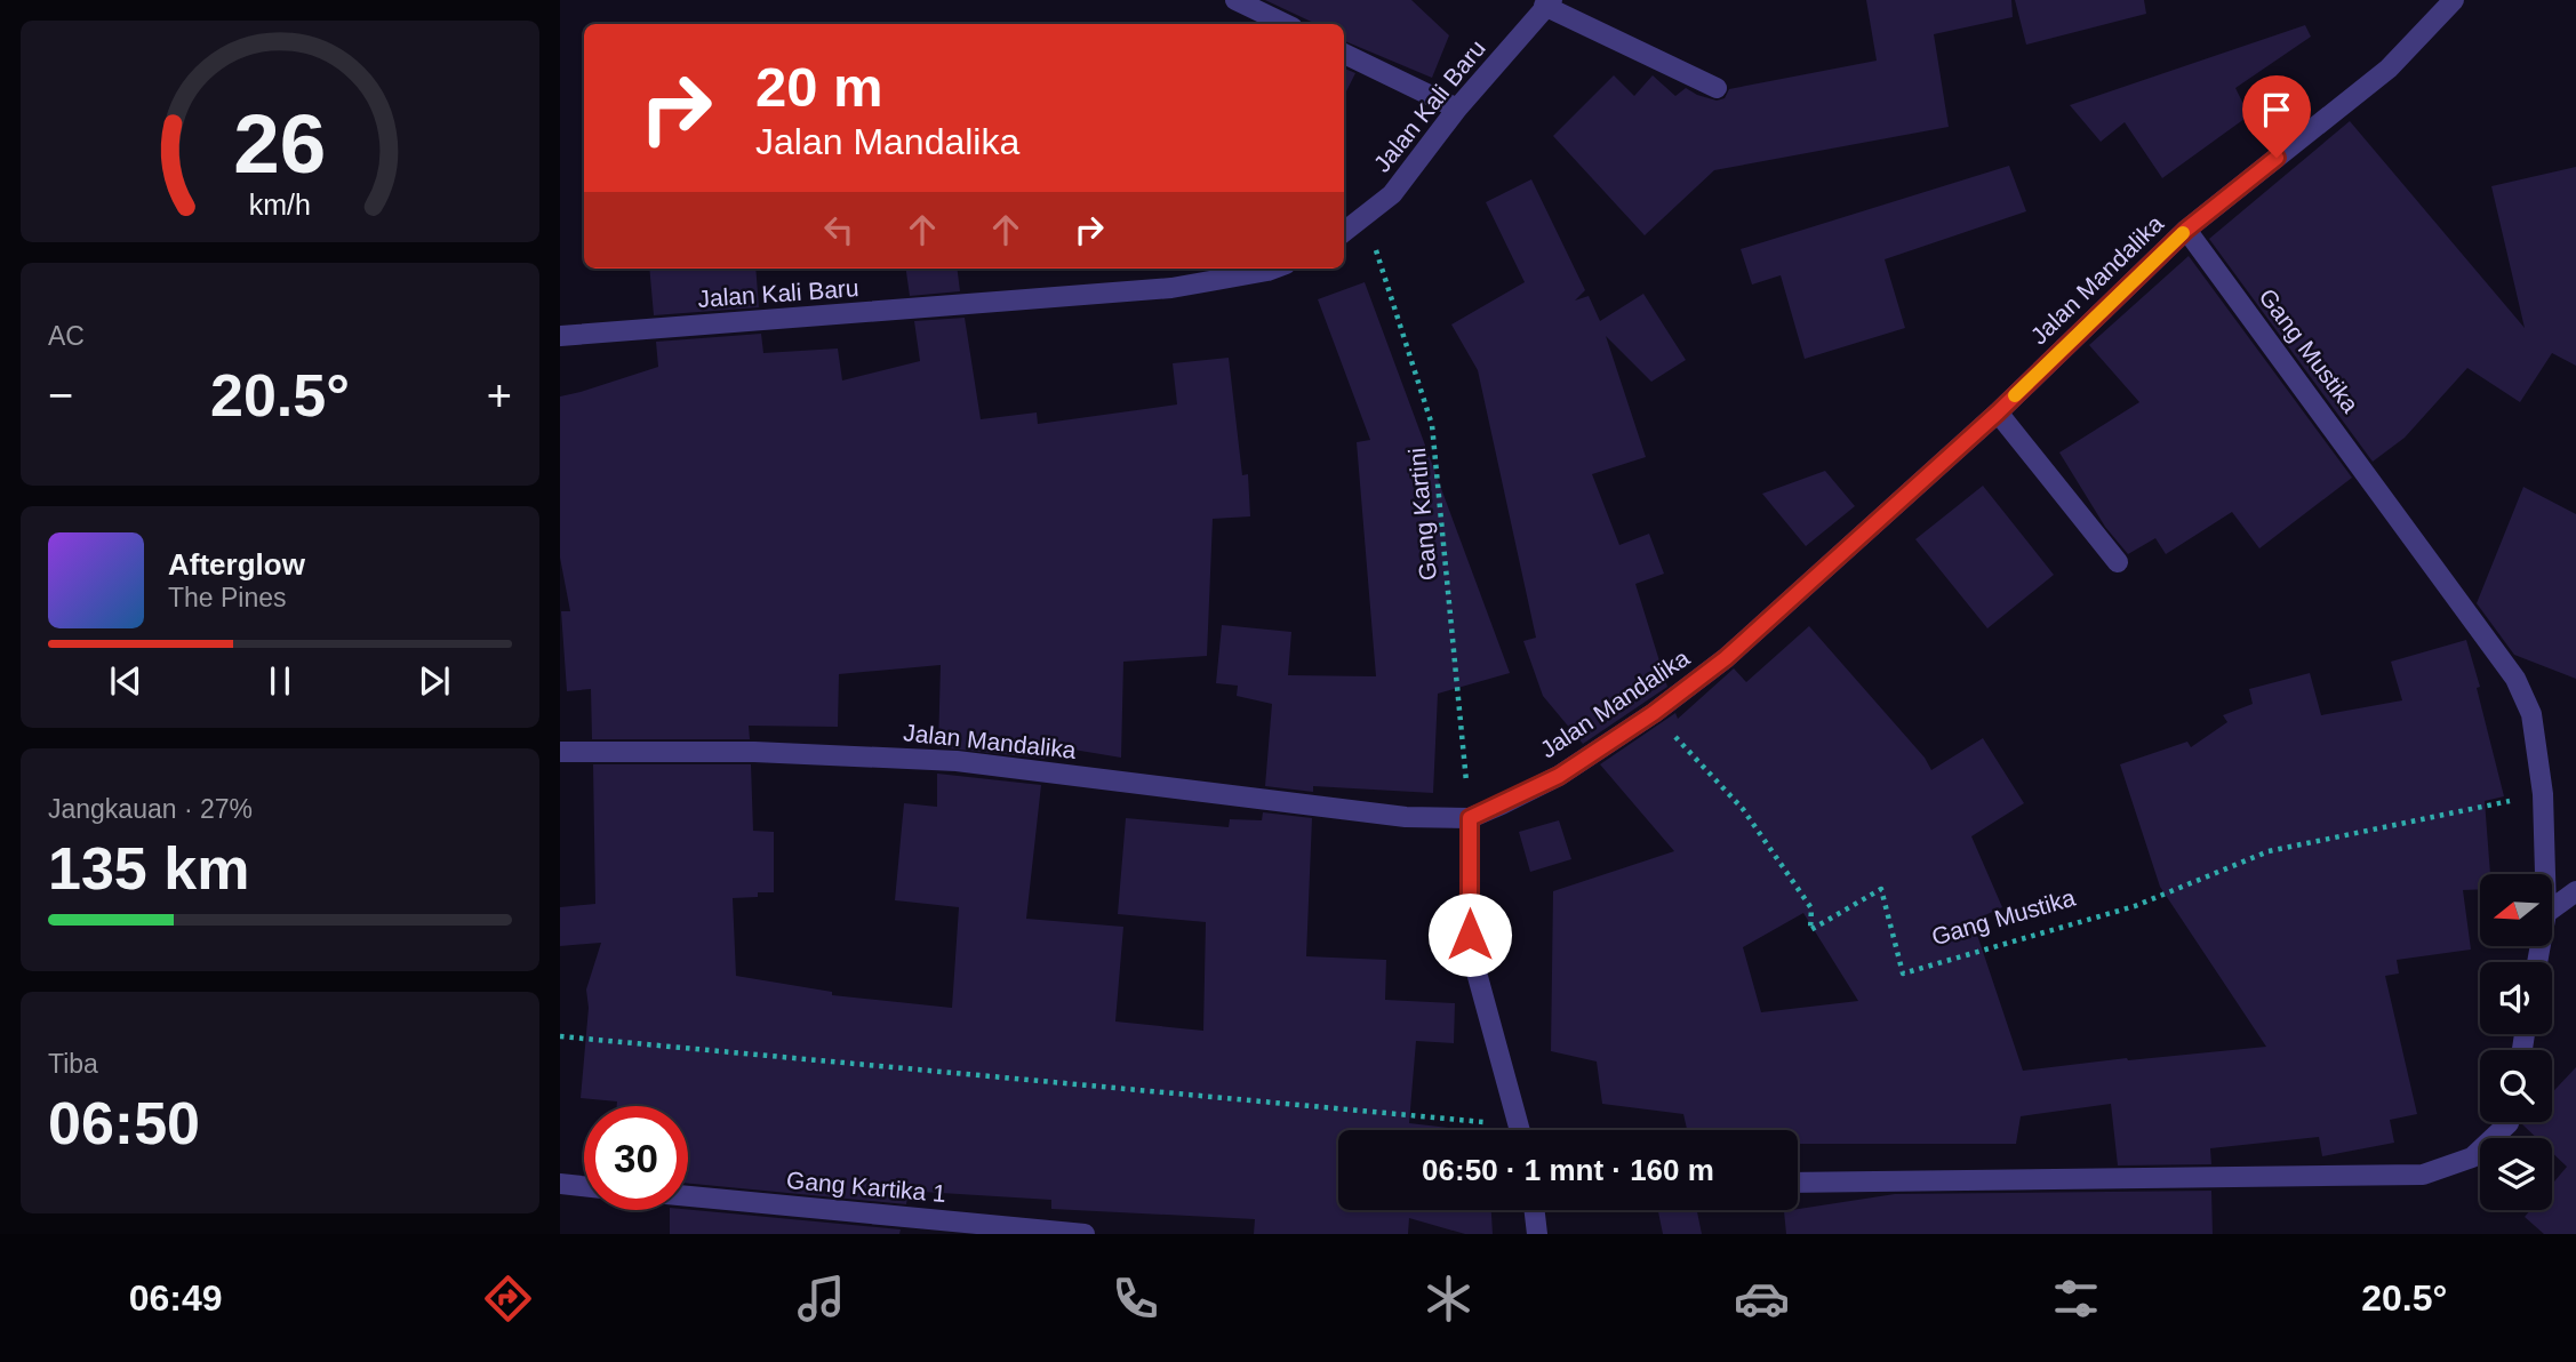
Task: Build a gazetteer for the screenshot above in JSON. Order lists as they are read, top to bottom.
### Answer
{
  "streets": {
    "street": [
      "Jalan Kali Baru",
      "Jalan Mandalika",
      "Gang Mustika",
      "Gang Kartika 1"
    ],
    "path": ["Gang Kartini"]
  },
  "crossings": [
    ["Jalan Kali Baru", "Gang Kartini"],
    ["Jalan Mandalika", "Gang Mustika"],
    ["Jalan Mandalika", "Gang Kartini"]
  ],
  "north": "left",
  "page": {
    "turn": ["20 m", "Jalan Mandalika"],
    "tile": [
      "AC",
      ["Jangkauan · 27%", "135 km"],
      ["Tiba", "06:50"]
    ],
    "heat": ["−", "20.5°", "+"],
    "song": ["Afterglow", "The Pines"],
    "limit": "30",
    "trip": "06:50 · 1 mnt · 160 m",
    "tabs": ["06:49", "20.5°"],
    "gauge": ["26", "km/h"]
  }
}
